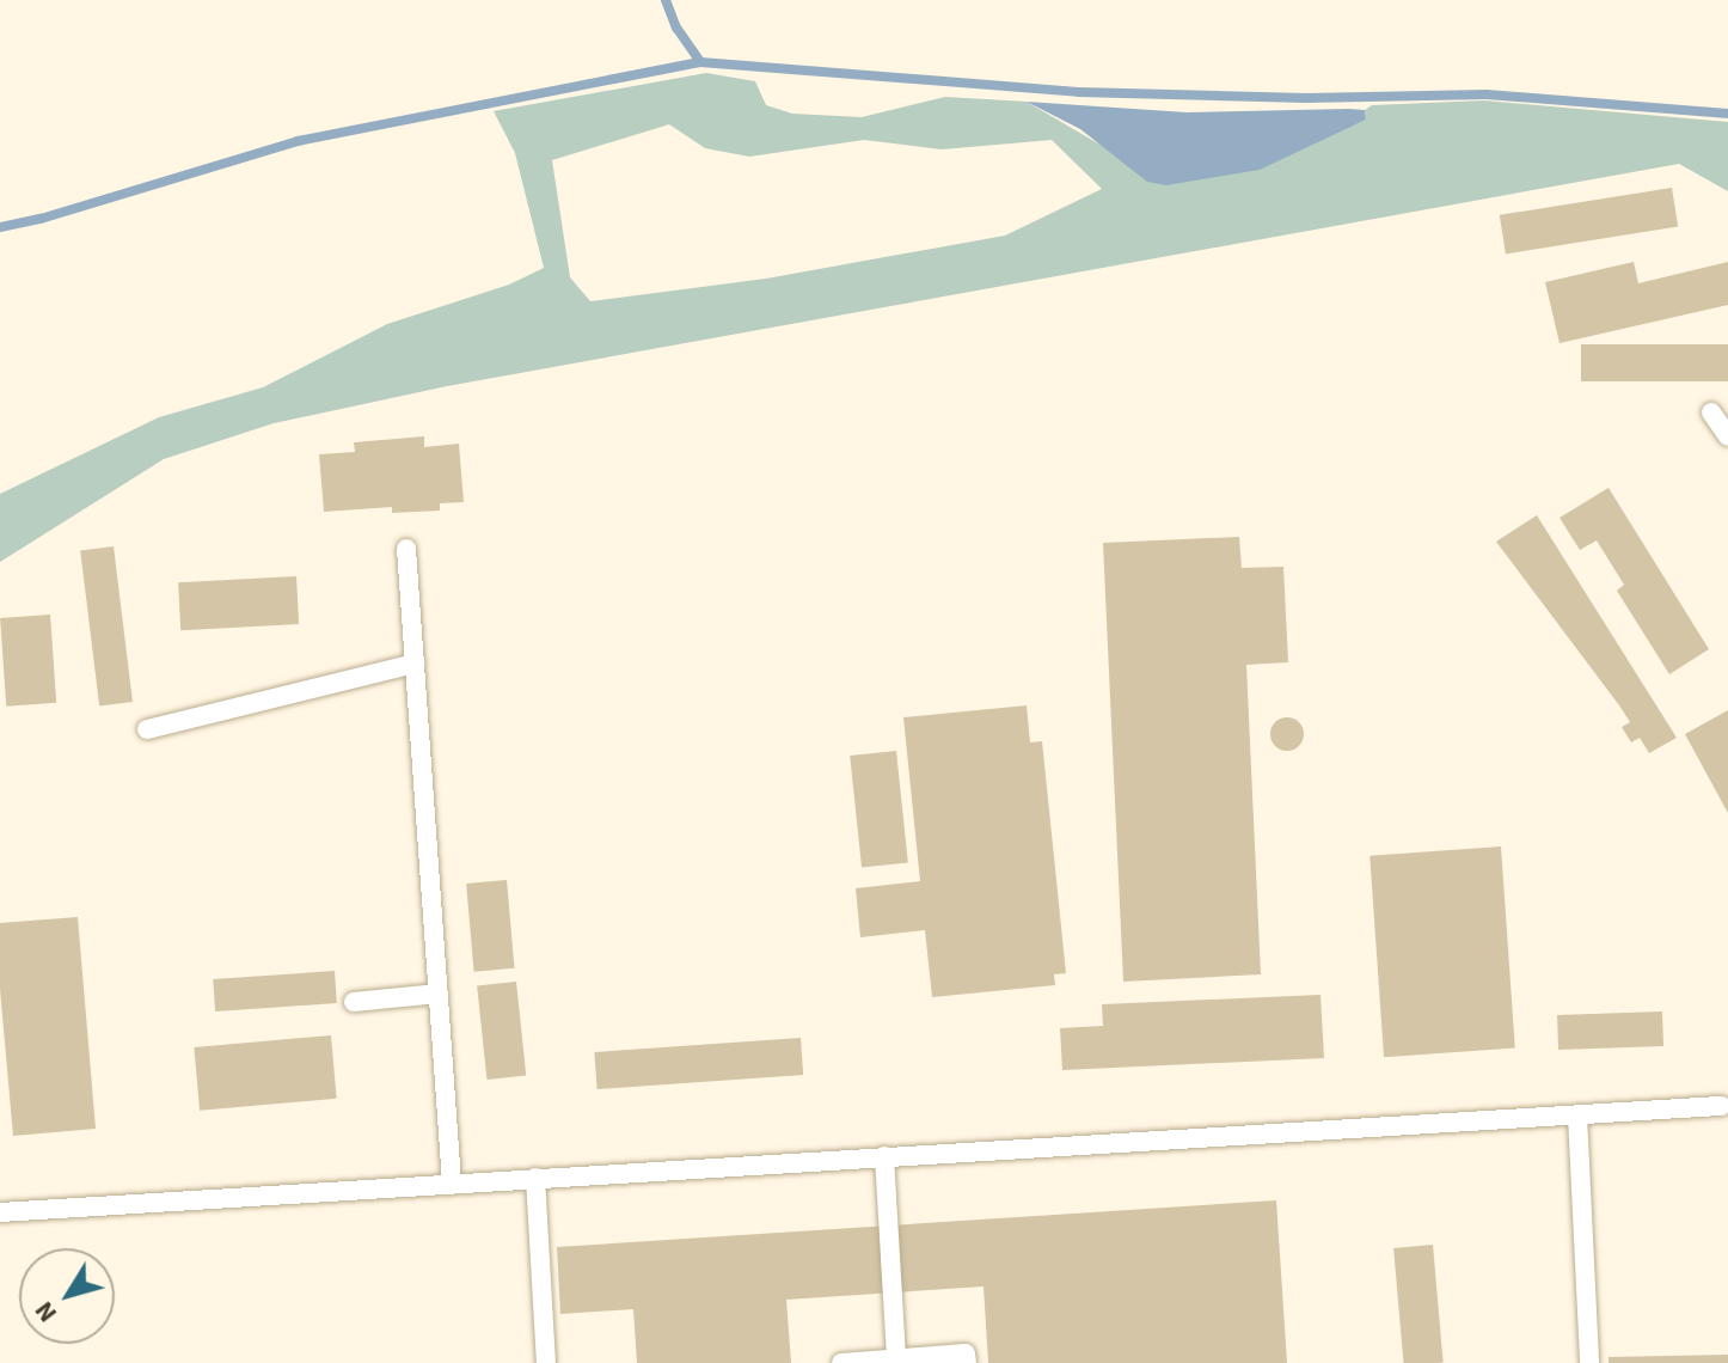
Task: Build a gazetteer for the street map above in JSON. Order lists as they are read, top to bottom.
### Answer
{
  "north": "bottom left"
}
